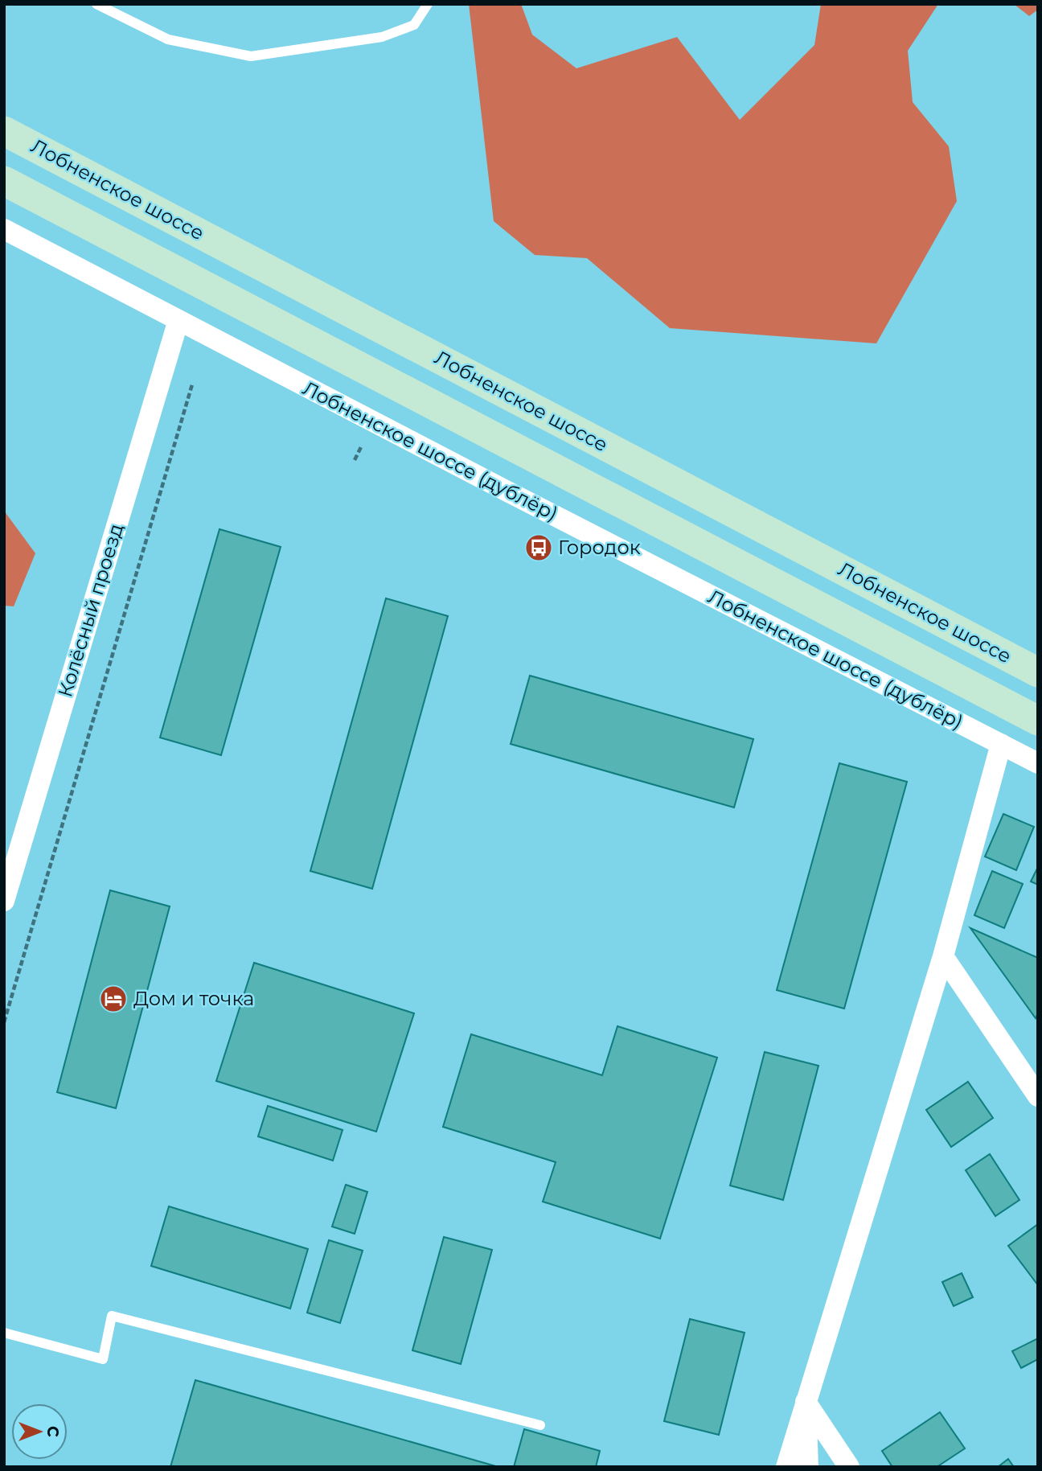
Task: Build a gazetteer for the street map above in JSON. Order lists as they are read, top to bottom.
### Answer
{
  "streets": {
    "main road": ["Лобненское шоссе"],
    "street": ["Лобненское шоссе (дублёр)", "Колёсный проезд"]
  },
  "crossings": [
    ["Лобненское шоссе (дублёр)", "Колёсный проезд"]
  ],
  "places": {
    "bus stop": ["Городок"],
    "hotel": ["Дом и точка"]
  },
  "north": "right"
}
